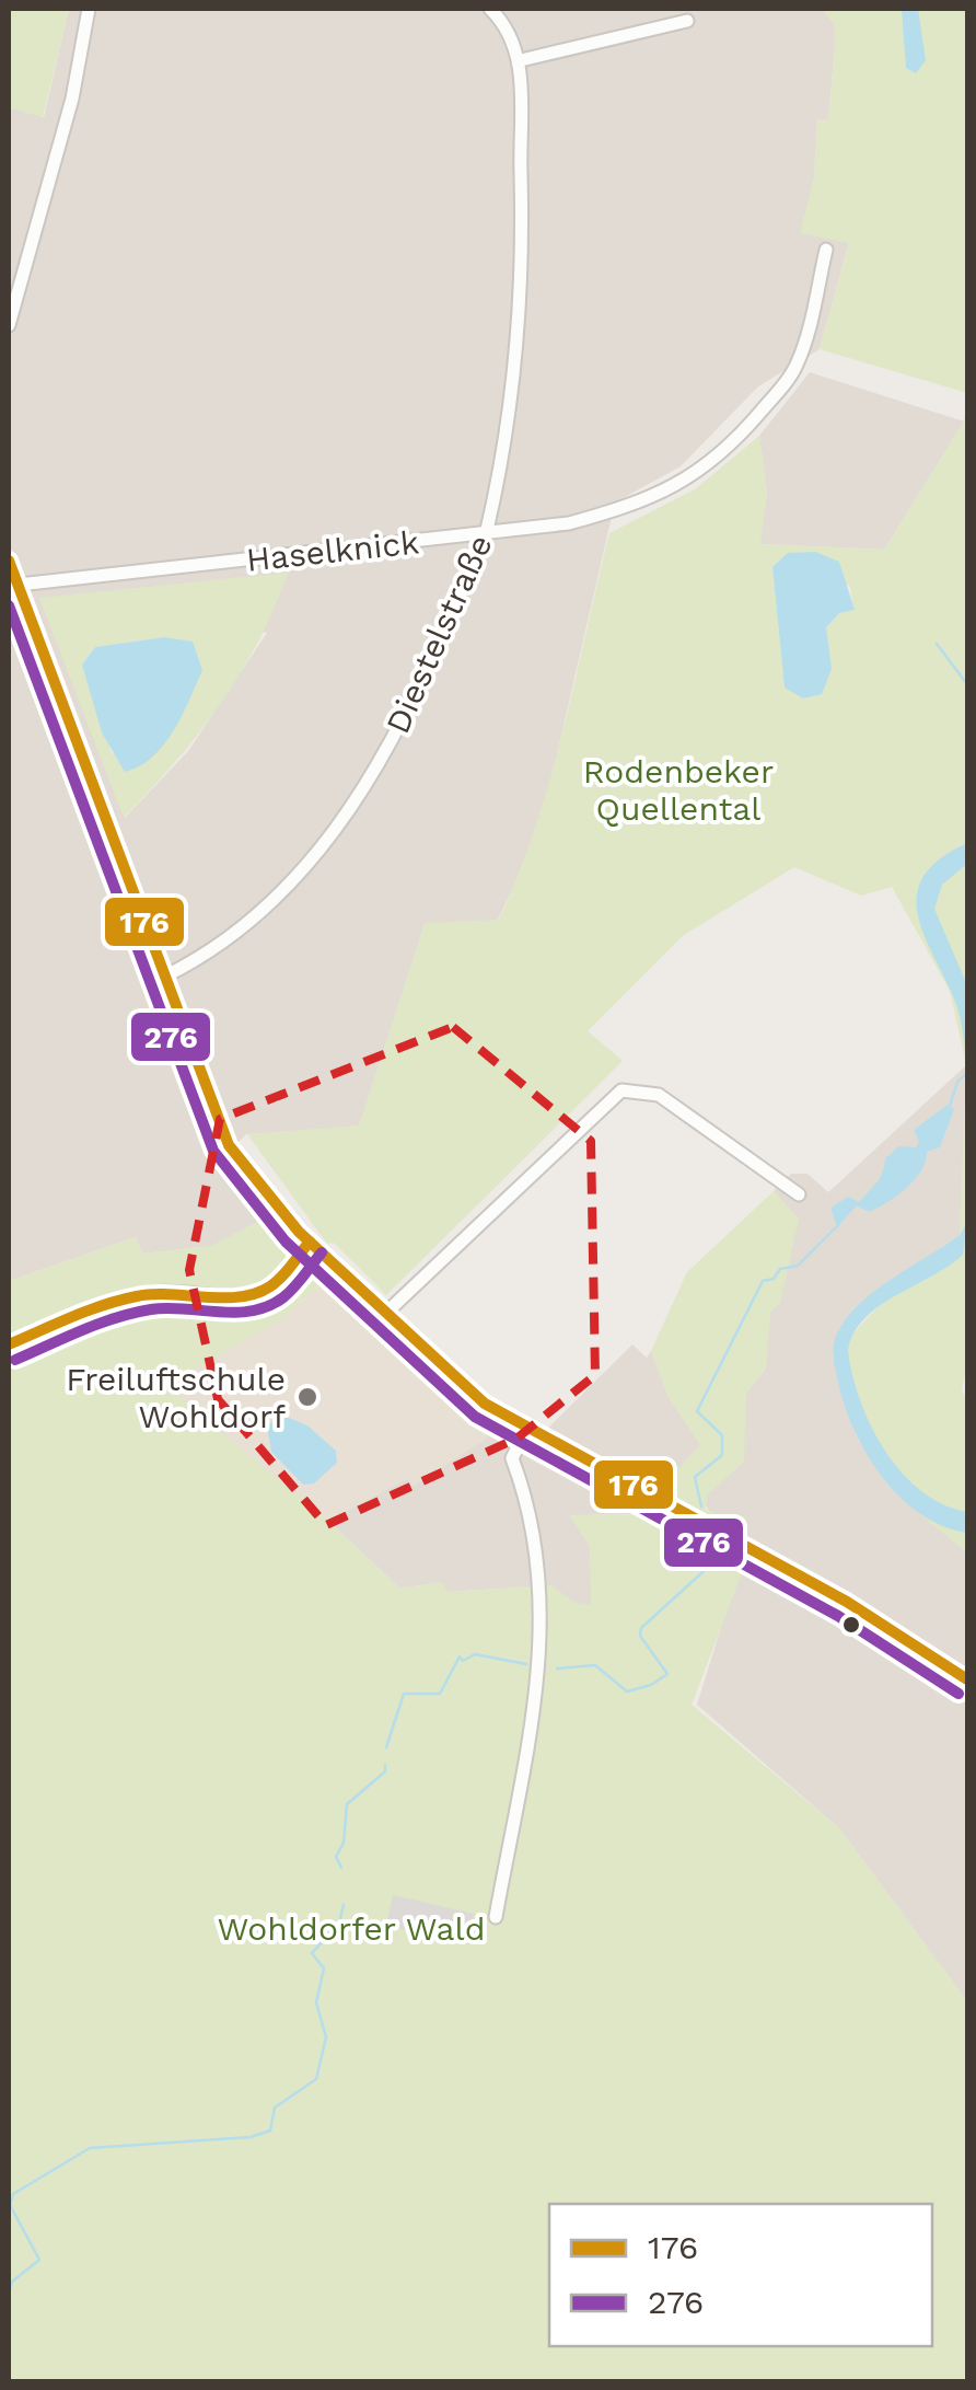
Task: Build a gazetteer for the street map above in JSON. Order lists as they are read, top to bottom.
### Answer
{
  "streets": {
    "street": ["Haselknick", "Diestelstraße"]
  },
  "crossings": [
    ["Haselknick", "Diestelstraße"]
  ],
  "parks": ["Rodenbeker Quellental", "Wohldorfer Wald"],
  "places": ["Freiluftschule Wohldorf"],
  "lines": ["transit line 176", "transit line 276"],
  "legend": ["176", "276"]
}
